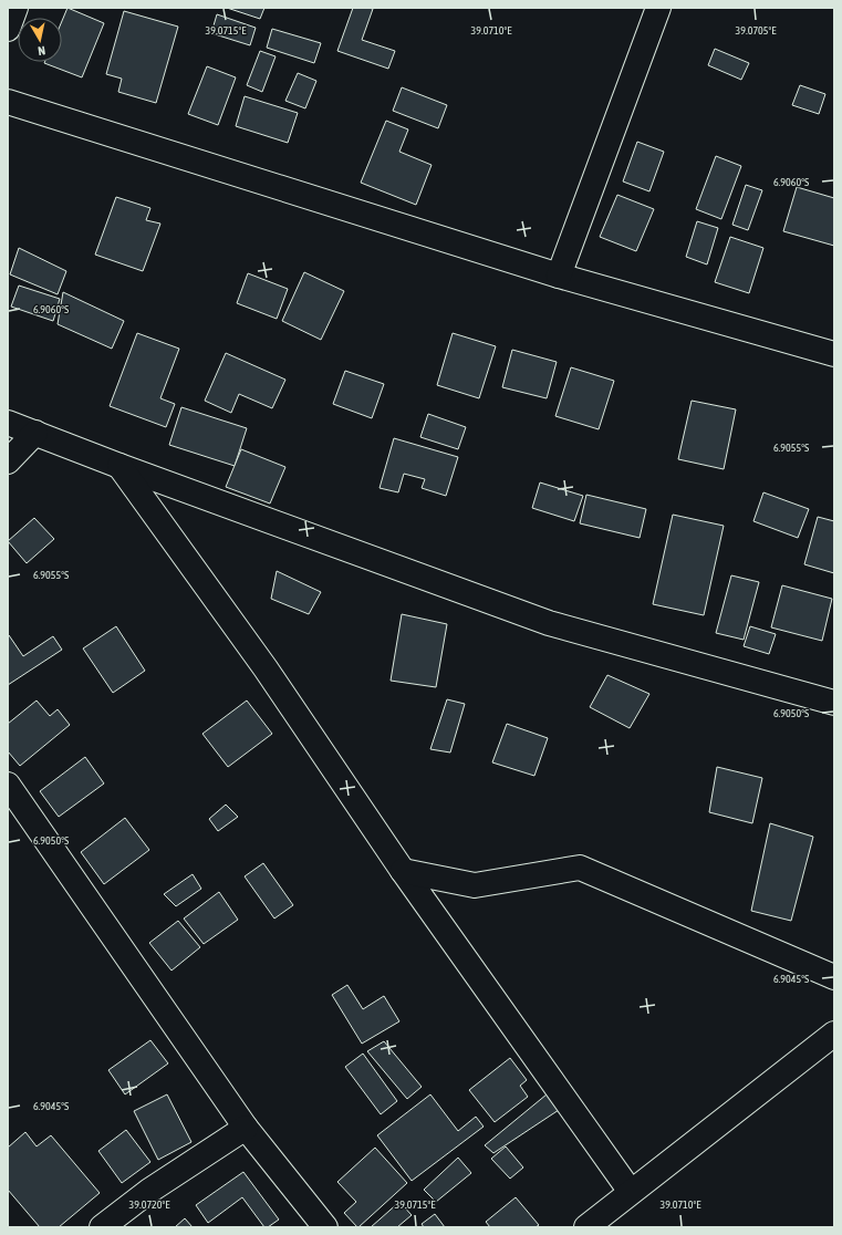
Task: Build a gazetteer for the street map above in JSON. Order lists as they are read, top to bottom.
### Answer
{
  "north": "bottom",
  "coordinates": [
    "39.0715°E",
    "39.0710°E",
    "39.0705°E",
    "6.9060°S",
    "6.9055°S",
    "6.9050°S",
    "6.9045°S",
    "39.0720°E"
  ]
}
